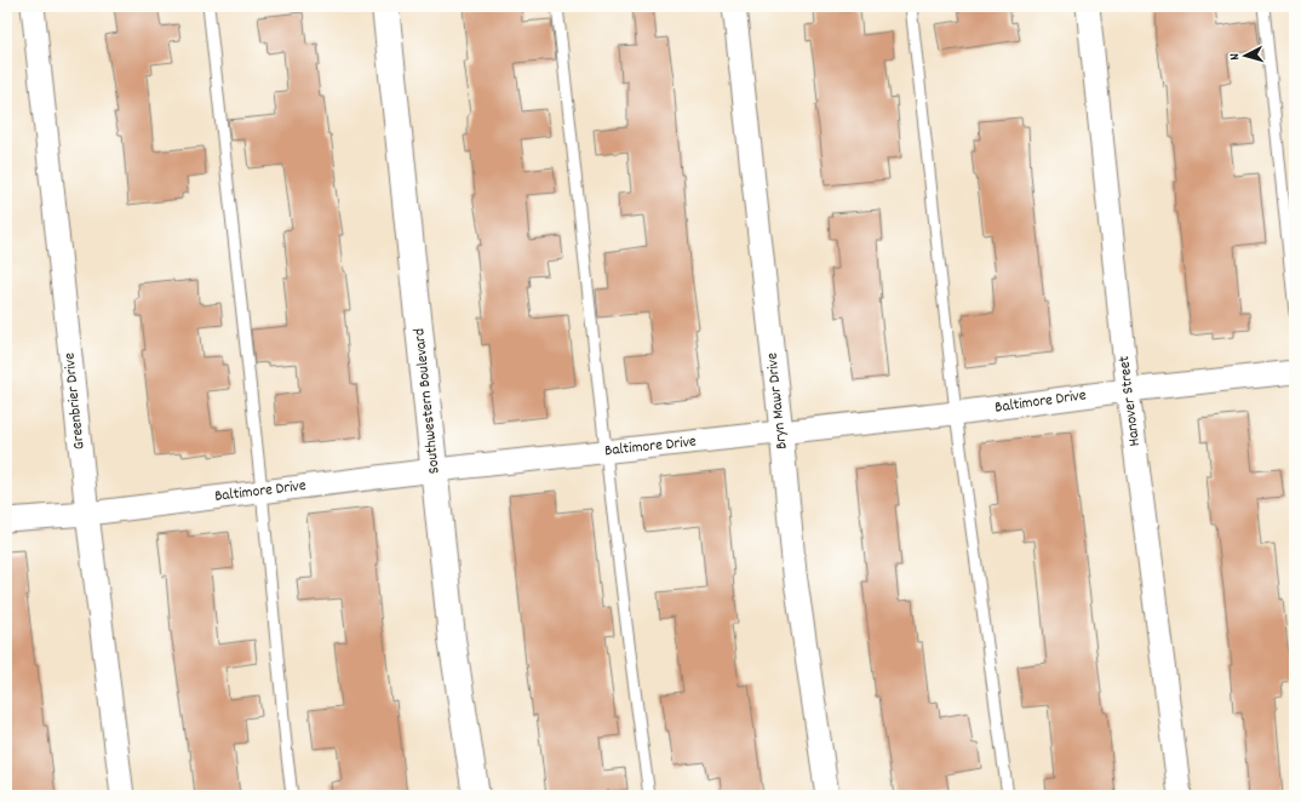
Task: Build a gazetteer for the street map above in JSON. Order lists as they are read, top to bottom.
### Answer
{
  "streets": {
    "street": [
      "Greenbrier Drive",
      "Southwestern Boulevard",
      "Bryn Mawr Drive",
      "Hanover Street",
      "Baltimore Drive"
    ]
  },
  "crossings": [
    ["Greenbrier Drive", "Baltimore Drive"],
    ["Southwestern Boulevard", "Baltimore Drive"],
    ["Bryn Mawr Drive", "Baltimore Drive"],
    ["Hanover Street", "Baltimore Drive"]
  ],
  "north": "left"
}
